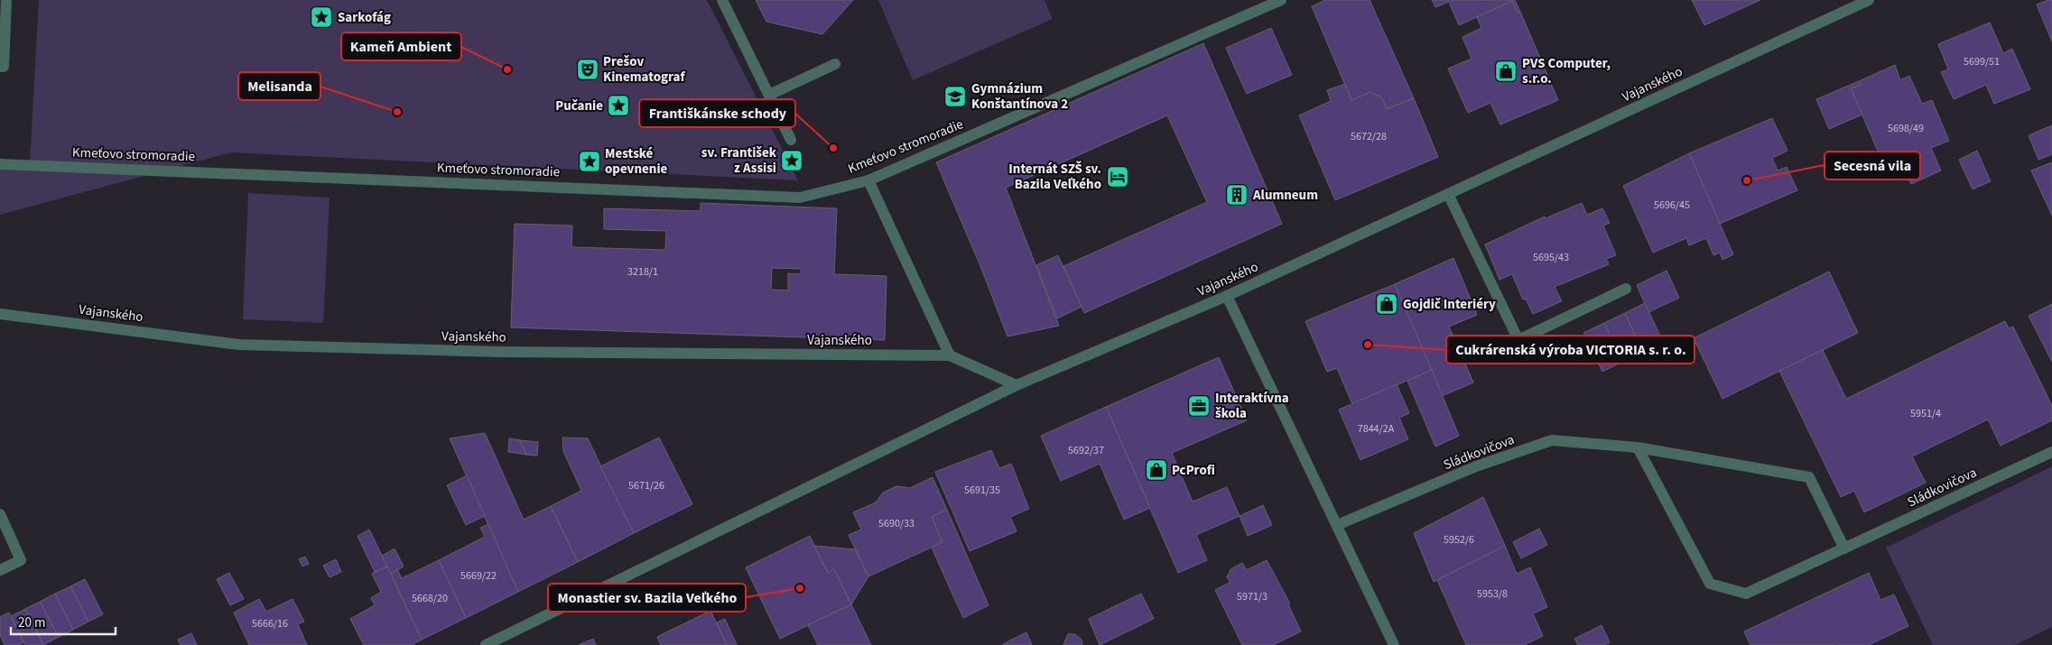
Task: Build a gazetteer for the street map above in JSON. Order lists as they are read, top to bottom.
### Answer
{
  "streets": {
    "street": ["Vajanského", "Kmeťovo stromoradie", "Sládkovičova"]
  },
  "places": {
    "place": [
      "Sarkofág",
      "Pučanie",
      "sv. František z Assisi",
      "Mestské opevnenie"
    ],
    "other": [
      "Kameň Ambient",
      "Melisanda",
      "Františkánske schody",
      "Secesná vila",
      "Cukrárenská výroba VICTORIA s. r. o.",
      "Monastier sv. Bazila Veľkého"
    ],
    "theatre": ["Prešov Kinematograf"],
    "shop": ["PVS Computer, s.r.o.", "Gojdič Interiéry", "PcProfi"],
    "school or university": ["Gymnázium Konštantínova 2"],
    "hotel": ["Internát SZŠ sv. Bazila Veľkého"],
    "building": ["Alumneum"],
    "office": ["Interaktívna škola"]
  },
  "house_numbers": [
    "5699/51",
    "5698/49",
    "5672/28",
    "5696/45",
    "5695/43",
    "3218/1",
    "5951/4",
    "7844/2A",
    "5692/37",
    "5671/26",
    "5691/35",
    "5690/33",
    "5952/6",
    "5669/22",
    "5953/8",
    "5971/3",
    "5668/20",
    "5666/16"
  ],
  "scale_bar": "20 m"
}
